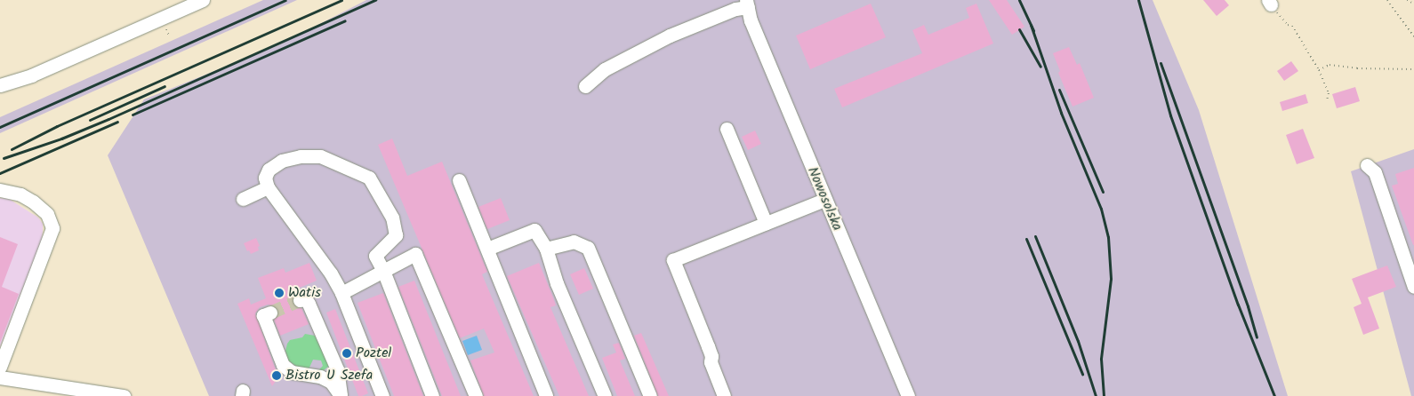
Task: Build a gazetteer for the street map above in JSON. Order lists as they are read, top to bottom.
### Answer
{
  "streets": {
    "street": ["Nowosolska"]
  },
  "places": ["Watis", "Poztel", "Bistro U Szefa"]
}
